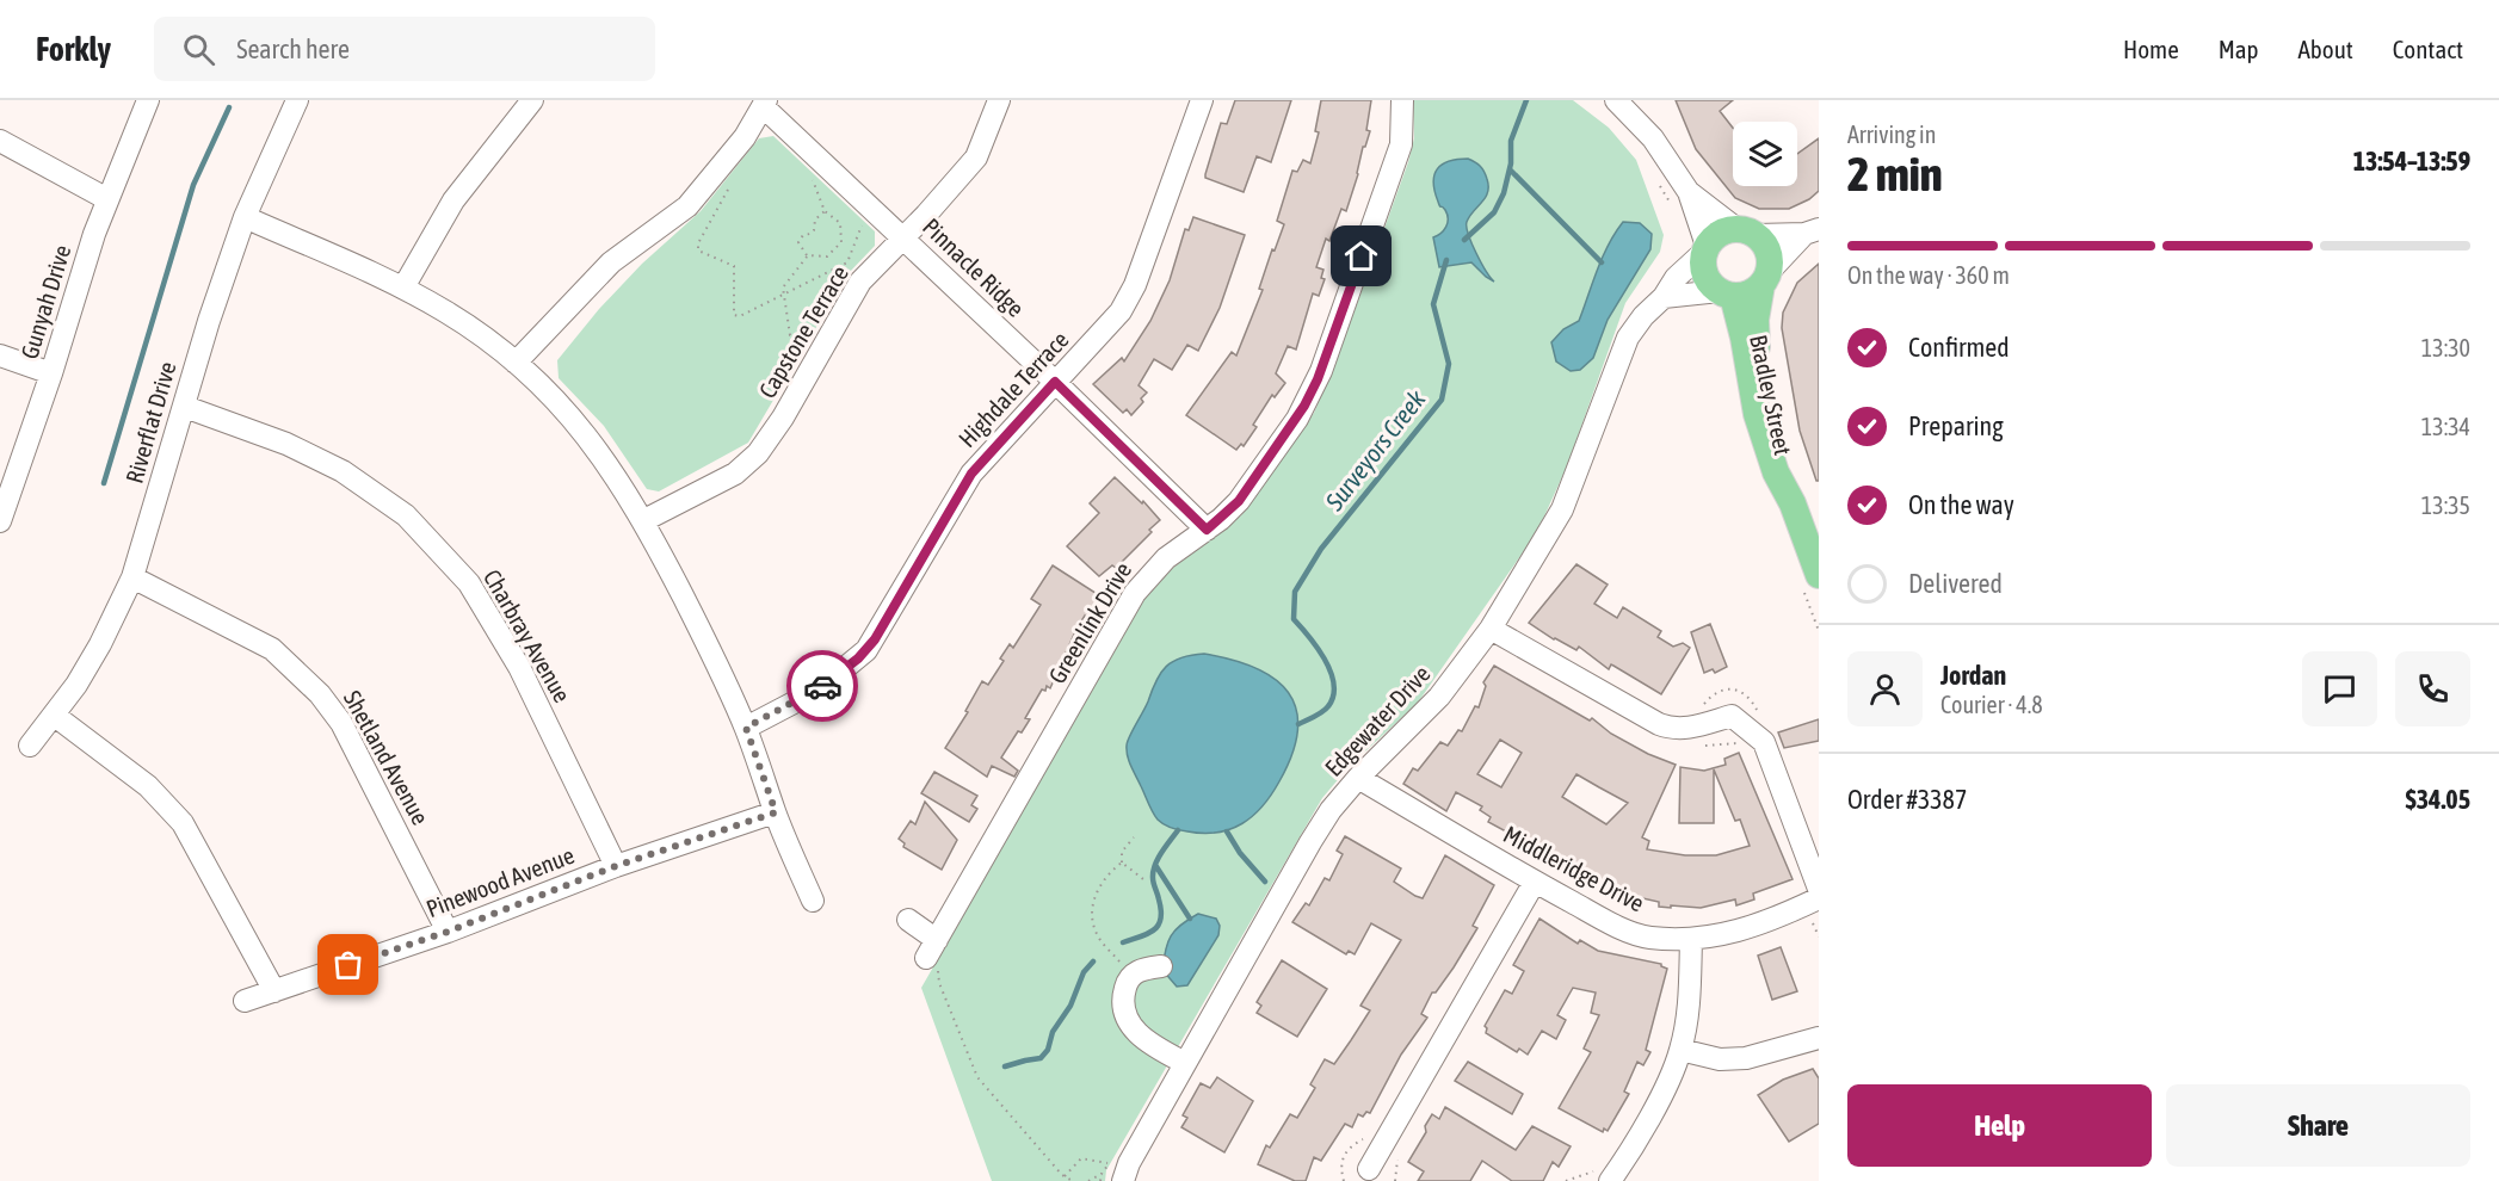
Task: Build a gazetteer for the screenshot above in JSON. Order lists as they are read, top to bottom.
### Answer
{
  "streets": {
    "main road": ["Bradley Street"],
    "street": [
      "Pinnacle Ridge",
      "Gunyah Drive",
      "Capstone Terrace",
      "Highdale Terrace",
      "Riverflat Drive",
      "Greenlink Drive",
      "Charbray Avenue",
      "Edgewater Drive",
      "Shetland Avenue",
      "Middleridge Drive",
      "Pinewood Avenue"
    ]
  },
  "crossings": [
    ["Pinnacle Ridge", "Capstone Terrace"],
    ["Pinnacle Ridge", "Highdale Terrace"],
    ["Pinnacle Ridge", "Greenlink Drive"],
    ["Bradley Street", "Edgewater Drive"],
    ["Riverflat Drive", "Charbray Avenue"],
    ["Riverflat Drive", "Shetland Avenue"],
    ["Charbray Avenue", "Pinewood Avenue"],
    ["Edgewater Drive", "Middleridge Drive"],
    ["Shetland Avenue", "Pinewood Avenue"]
  ],
  "water": ["Surveyors Creek"],
  "page": {
    "header": "Forkly",
    "search": "Search here",
    "nav": [
      "Home",
      "Map",
      "About",
      "Contact"
    ],
    "heading": ["2 min", "Arriving in", "13:54–13:59"],
    "panel": [
      "Jordan",
      "Courier · 4.8",
      "Order #3387",
      "$34.05"
    ],
    "bar": "On the way · 360 m",
    "list": [
      ["Confirmed", "13:30"],
      ["Preparing", "13:34"],
      ["On the way", "13:35"],
      "Delivered"
    ],
    "buttons": ["Help", "Share"]
  }
}
